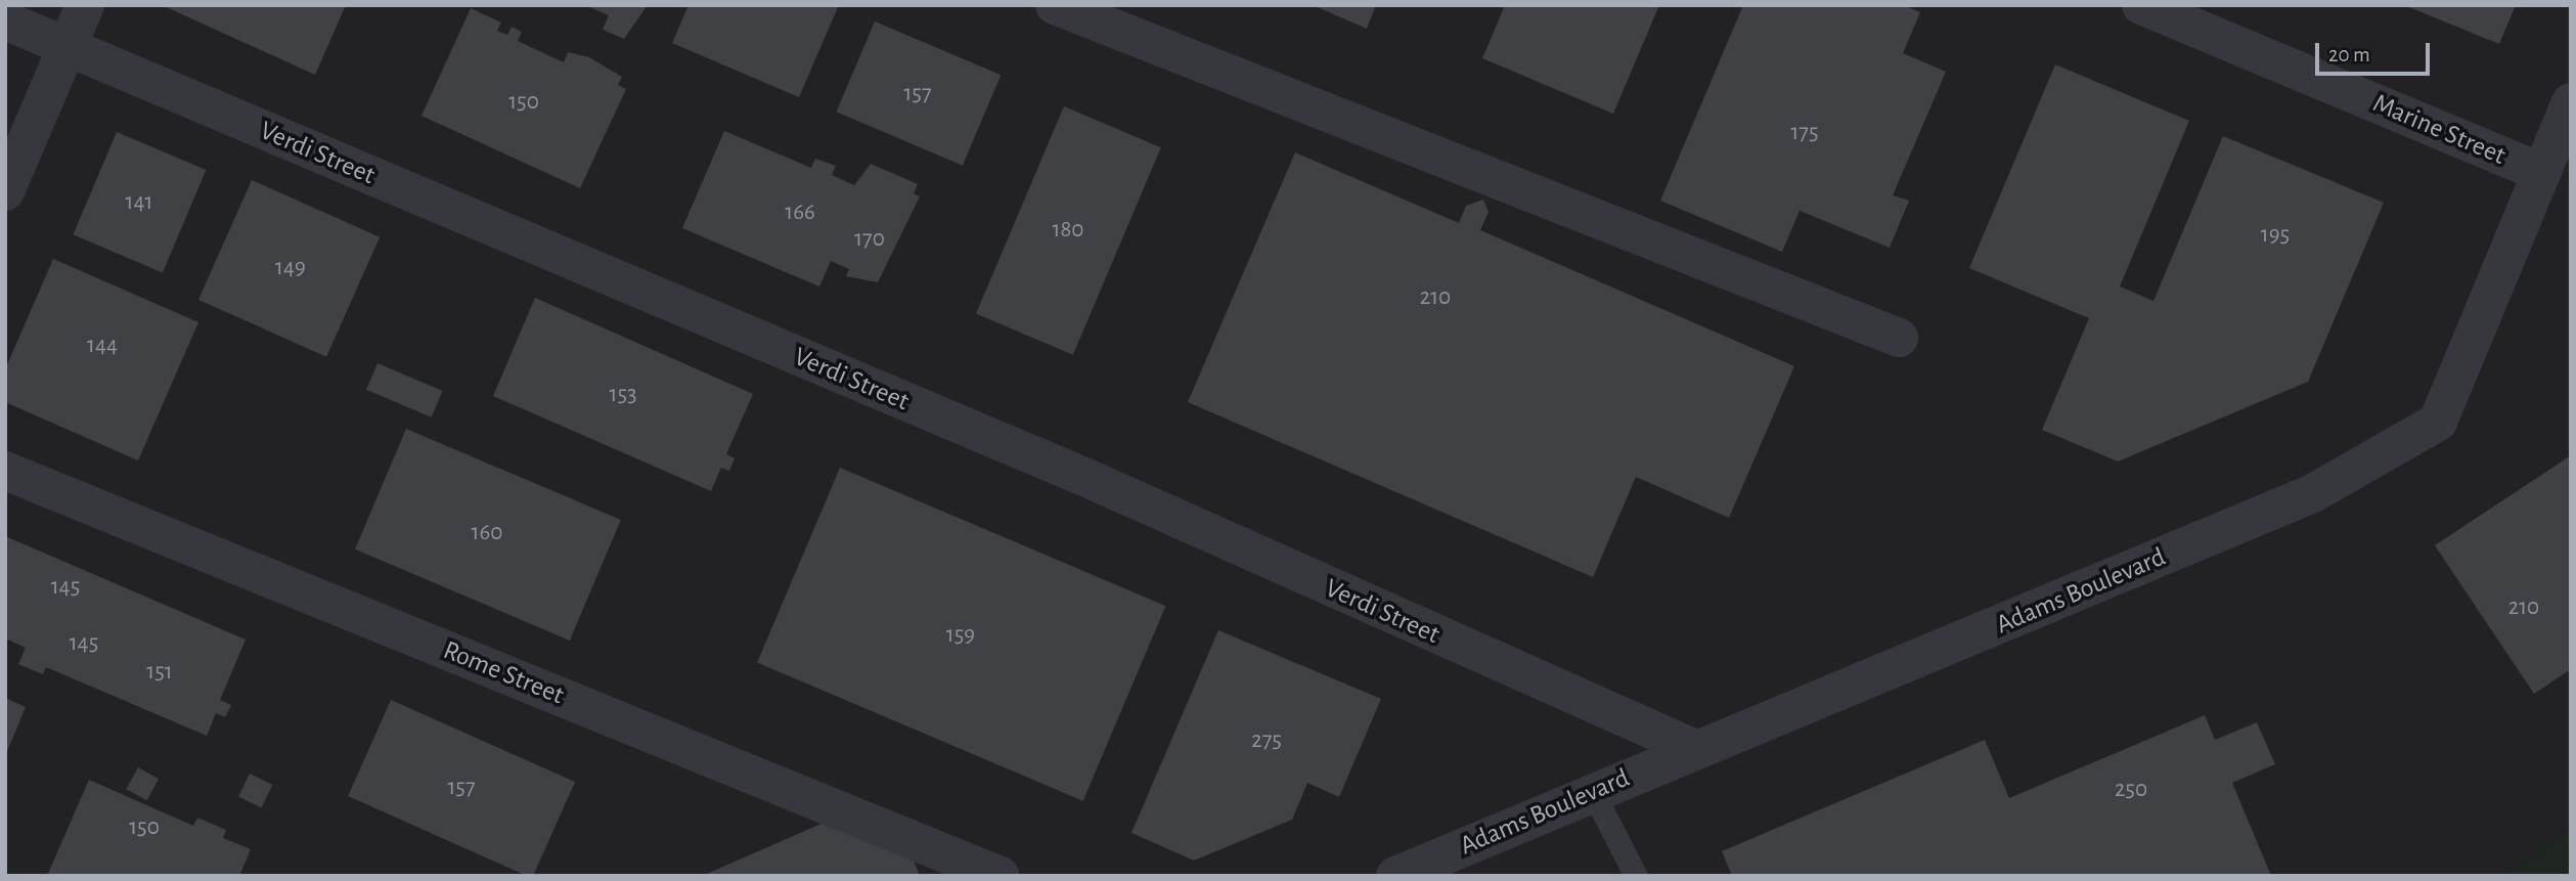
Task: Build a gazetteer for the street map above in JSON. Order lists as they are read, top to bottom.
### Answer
{
  "streets": {
    "street": [
      "Marine Street",
      "Verdi Street",
      "Adams Boulevard",
      "Rome Street"
    ]
  },
  "crossings": [
    ["Marine Street", "Adams Boulevard"],
    ["Verdi Street", "Adams Boulevard"]
  ],
  "house_numbers": [
    "157",
    "150",
    "175",
    "141",
    "166",
    "180",
    "195",
    "170",
    "149",
    "210",
    "144",
    "153",
    "160",
    "145",
    "210",
    "159",
    "145",
    "151",
    "275",
    "157",
    "250",
    "150"
  ],
  "scale_bar": "20 m"
}
